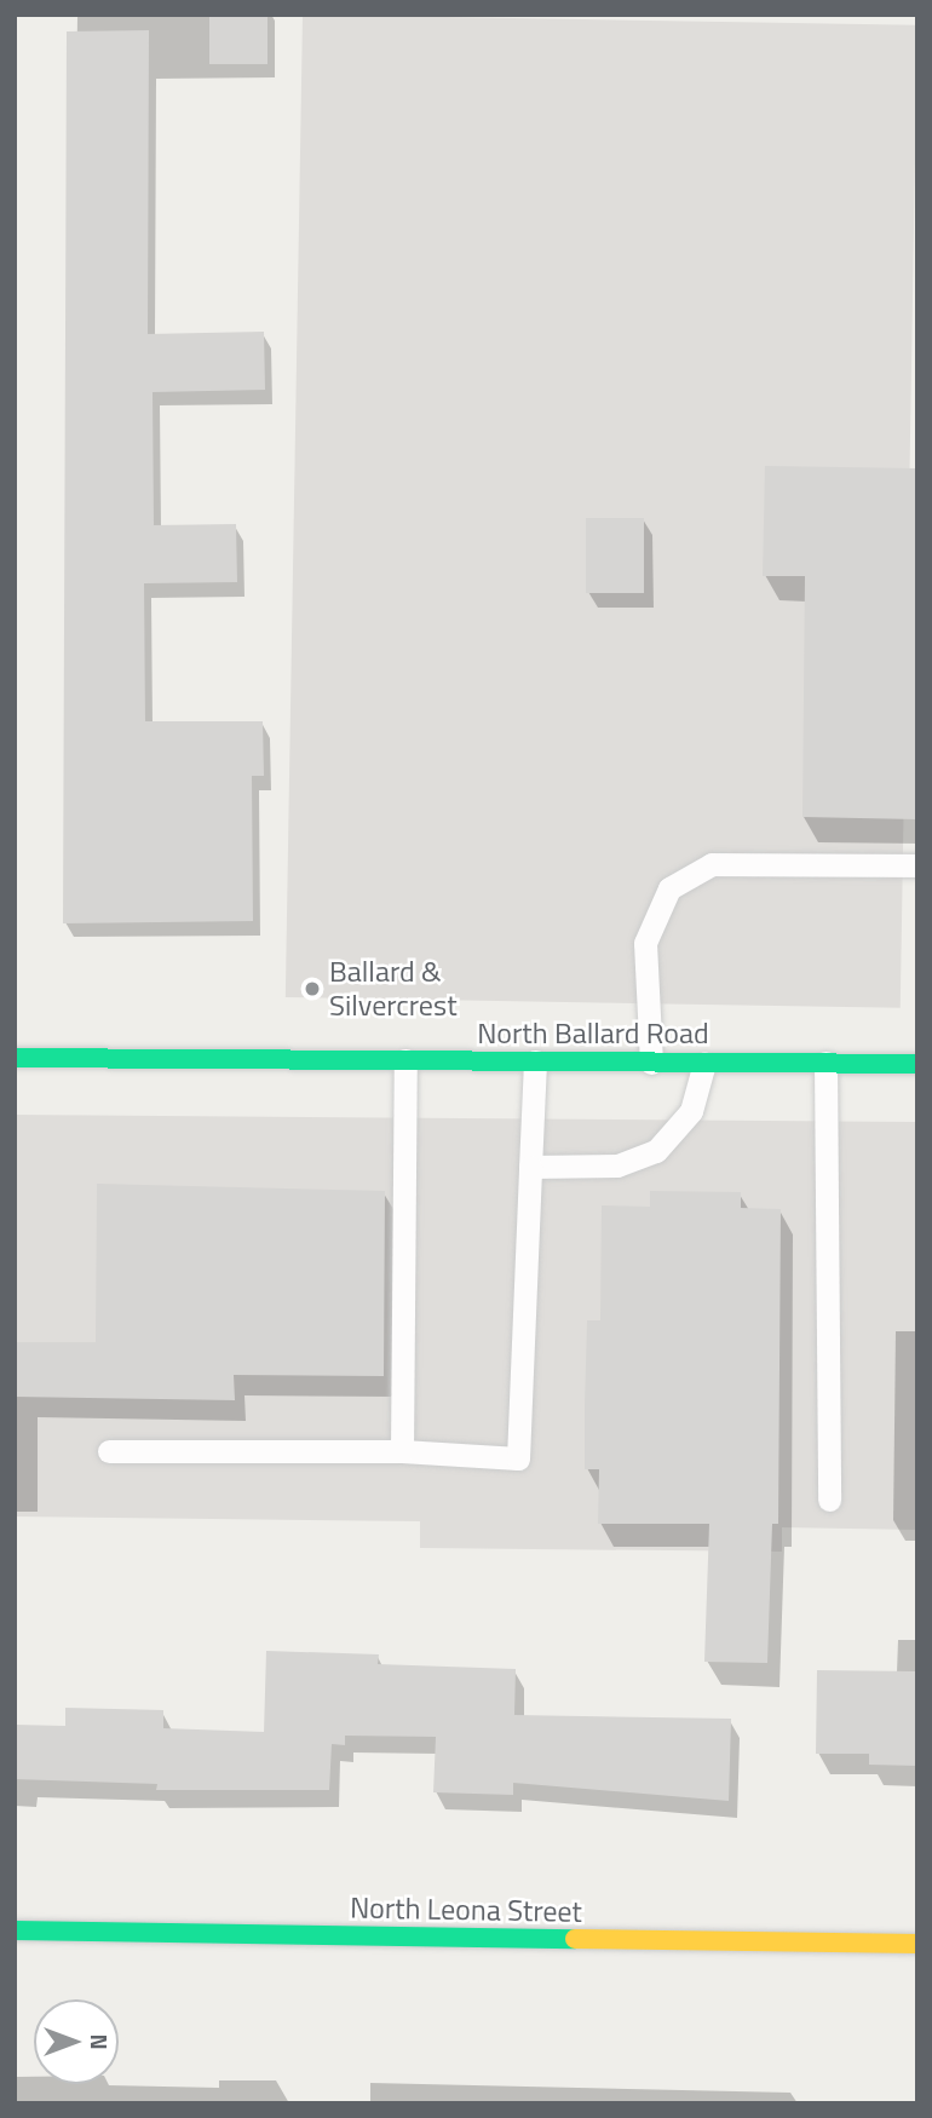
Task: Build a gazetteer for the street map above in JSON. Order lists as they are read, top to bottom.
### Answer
{
  "streets": {
    "main road": ["North Ballard Road", "North Leona Street"]
  },
  "places": ["Ballard & Silvercrest"],
  "north": "right"
}
